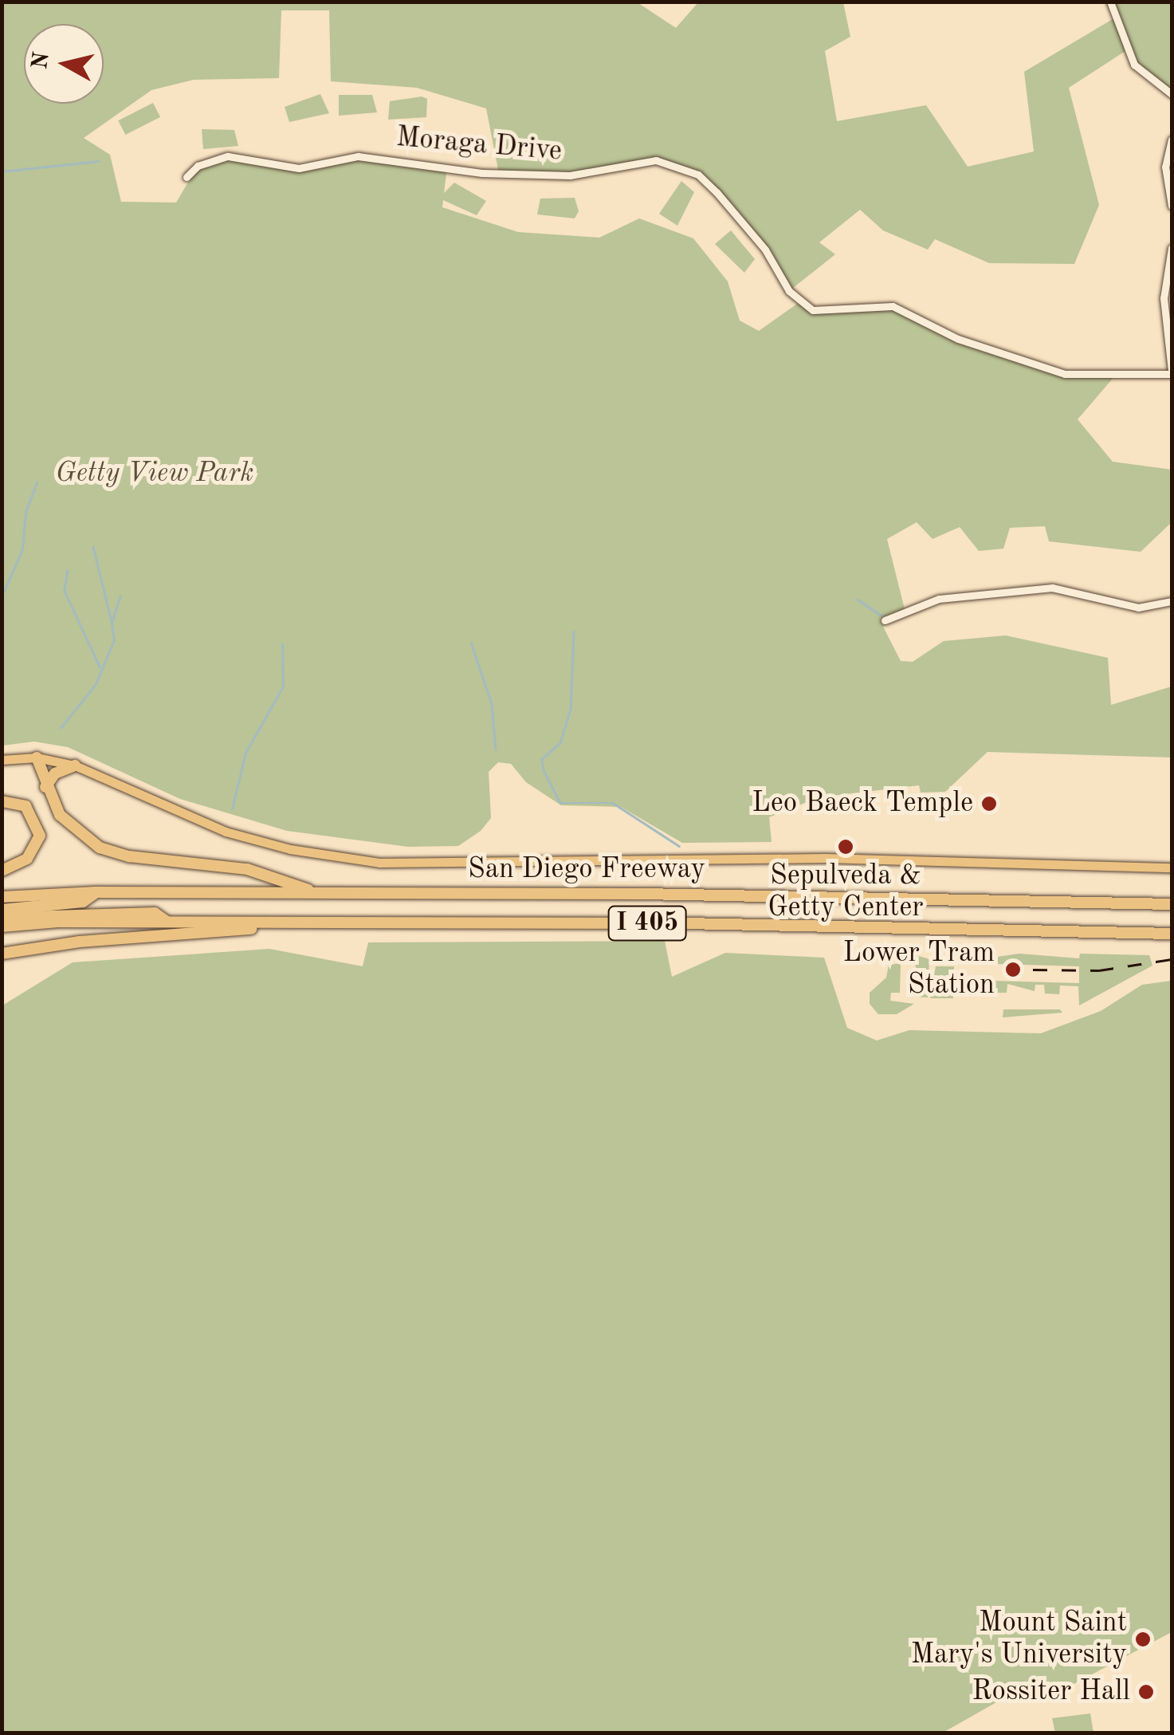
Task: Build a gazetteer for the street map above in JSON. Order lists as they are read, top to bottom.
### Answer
{
  "streets": {
    "highway": ["San Diego Freeway", "I 405"],
    "street": ["Moraga Drive"]
  },
  "parks": ["Getty View Park"],
  "places": [
    "Leo Baeck Temple",
    "Sepulveda & Getty Center",
    "Lower Tram Station",
    "Mount Saint Mary's University",
    "Rossiter Hall"
  ],
  "north": "left"
}
